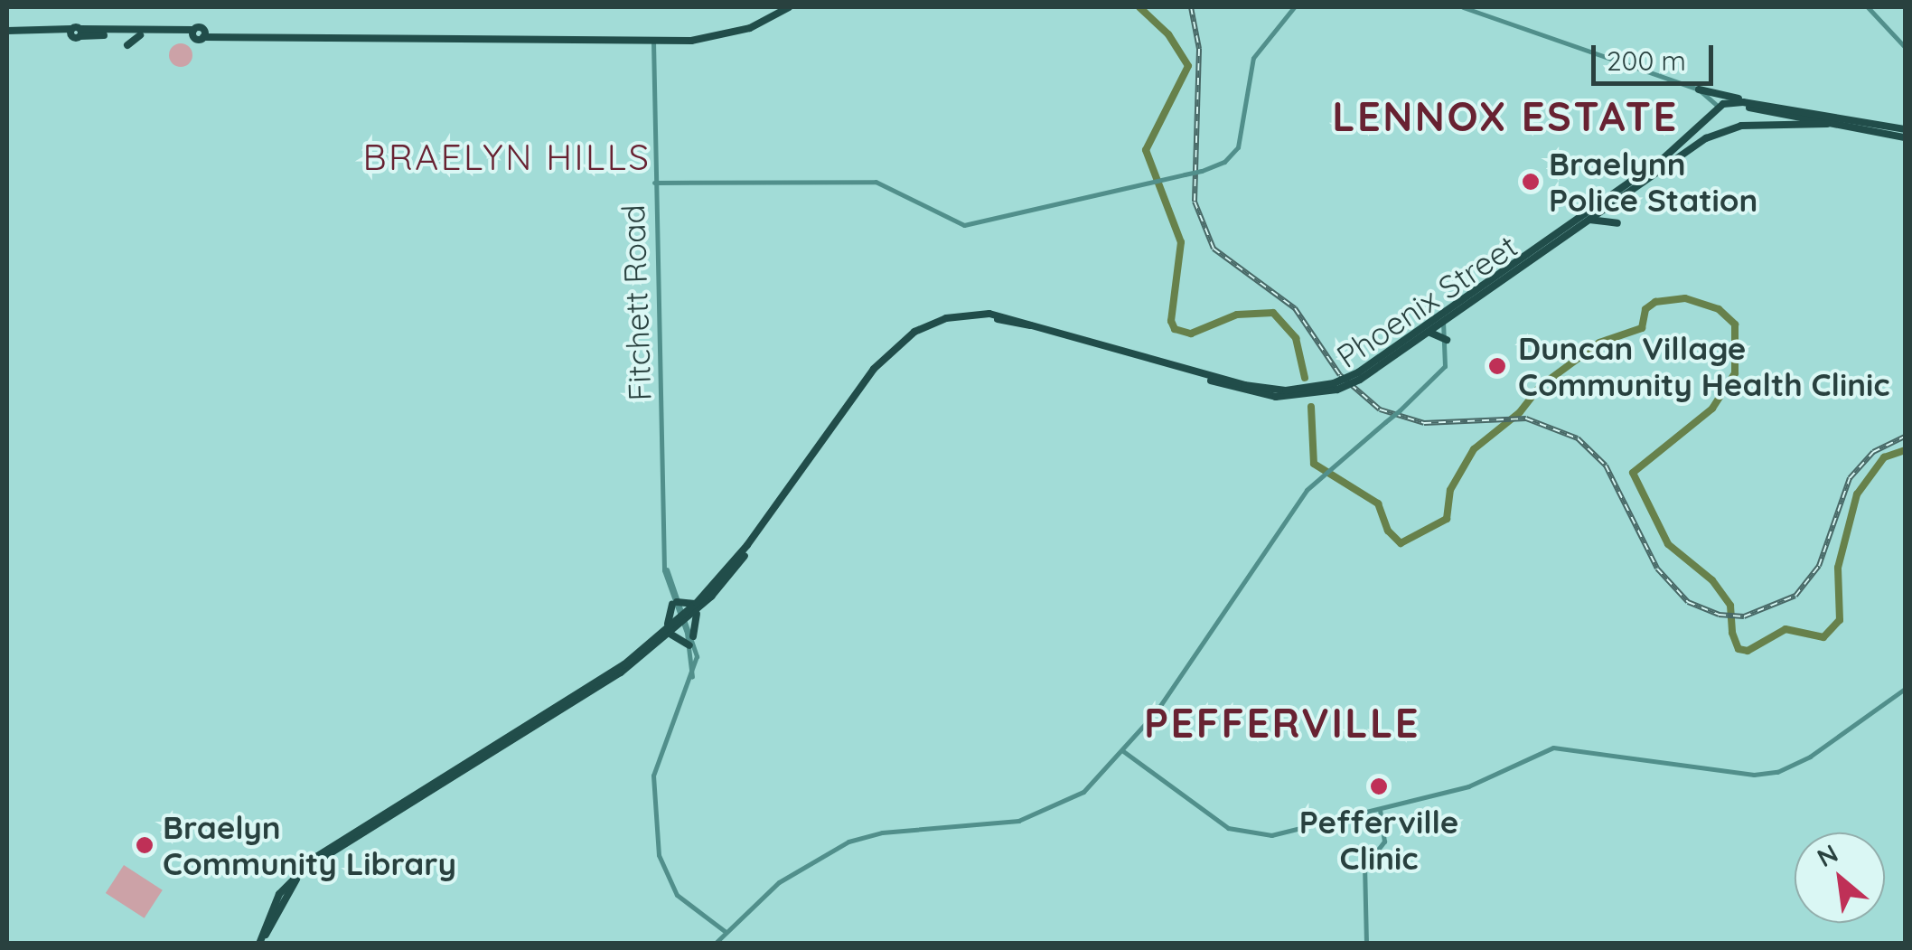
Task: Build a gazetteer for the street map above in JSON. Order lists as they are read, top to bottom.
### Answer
{
  "streets": {
    "main road": ["Phoenix Street"],
    "street": ["Fitchett Road"]
  },
  "districts": ["LENNOX ESTATE", "BRAELYN HILLS", "PEFFERVILLE"],
  "places": [
    "Braelynn Police Station",
    "Duncan Village Community Health Clinic",
    "Pefferville Clinic",
    "Braelyn Community Library"
  ],
  "scale_bar": "200 m",
  "north": "top left"
}
